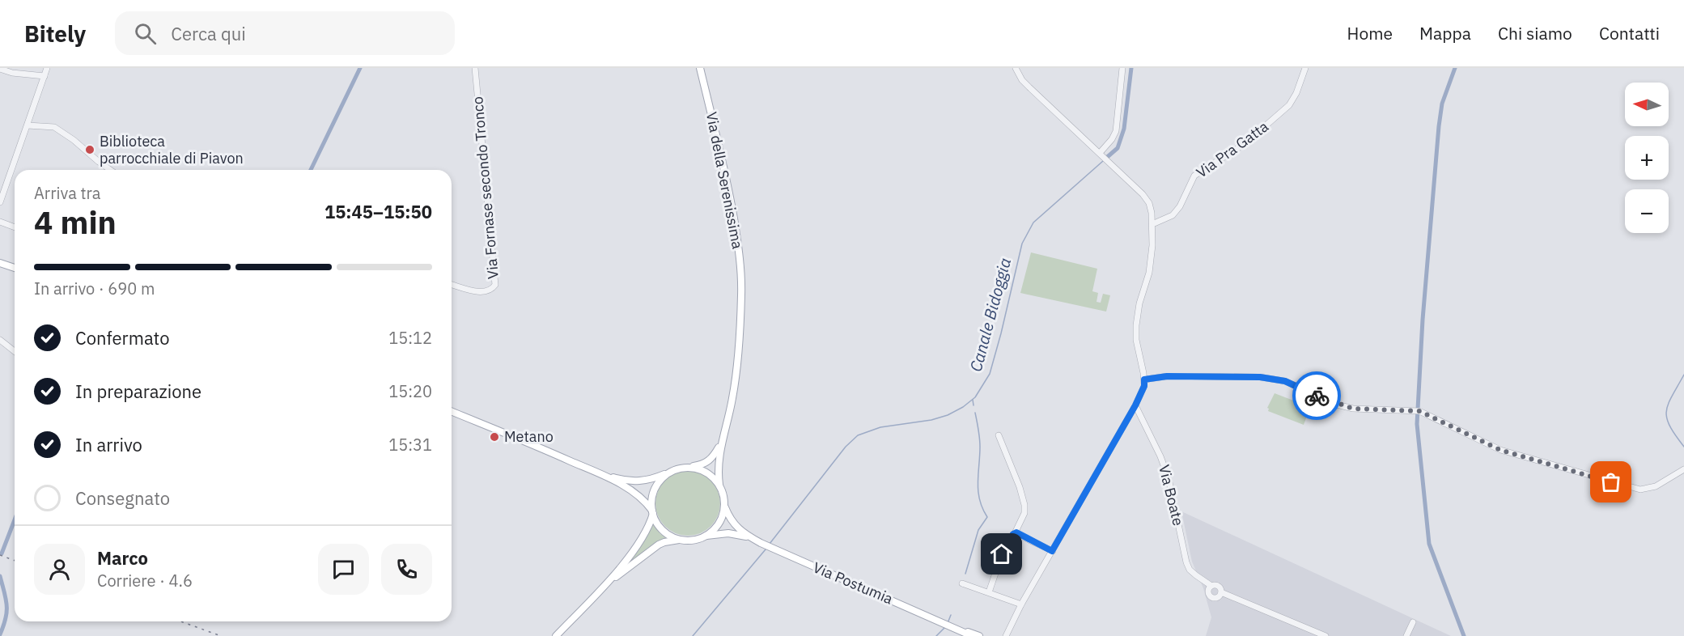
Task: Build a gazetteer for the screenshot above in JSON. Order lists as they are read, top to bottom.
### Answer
{
  "streets": {
    "main road": ["Via della Serenissima", "Via Postumia"],
    "street": ["Via Pra Gatta", "Via Fornase secondo Tronco", "Via Boate"]
  },
  "water": ["Canale Bidoggia"],
  "places": ["Biblioteca parrocchiale di Piavon", "Metano"],
  "north": "left",
  "page": {
    "header": "Bitely",
    "search": "Cerca qui",
    "nav": [
      "Home",
      "Mappa",
      "Chi siamo",
      "Contatti"
    ],
    "map_buttons": ["+", "−"],
    "heading": ["4 min", "Arriva tra", "15:45–15:50"],
    "panel": ["Marco", "Corriere · 4.6"],
    "bar": "In arrivo · 690 m",
    "list": [
      ["Confermato", "15:12"],
      ["In preparazione", "15:20"],
      ["In arrivo", "15:31"],
      "Consegnato"
    ]
  }
}
